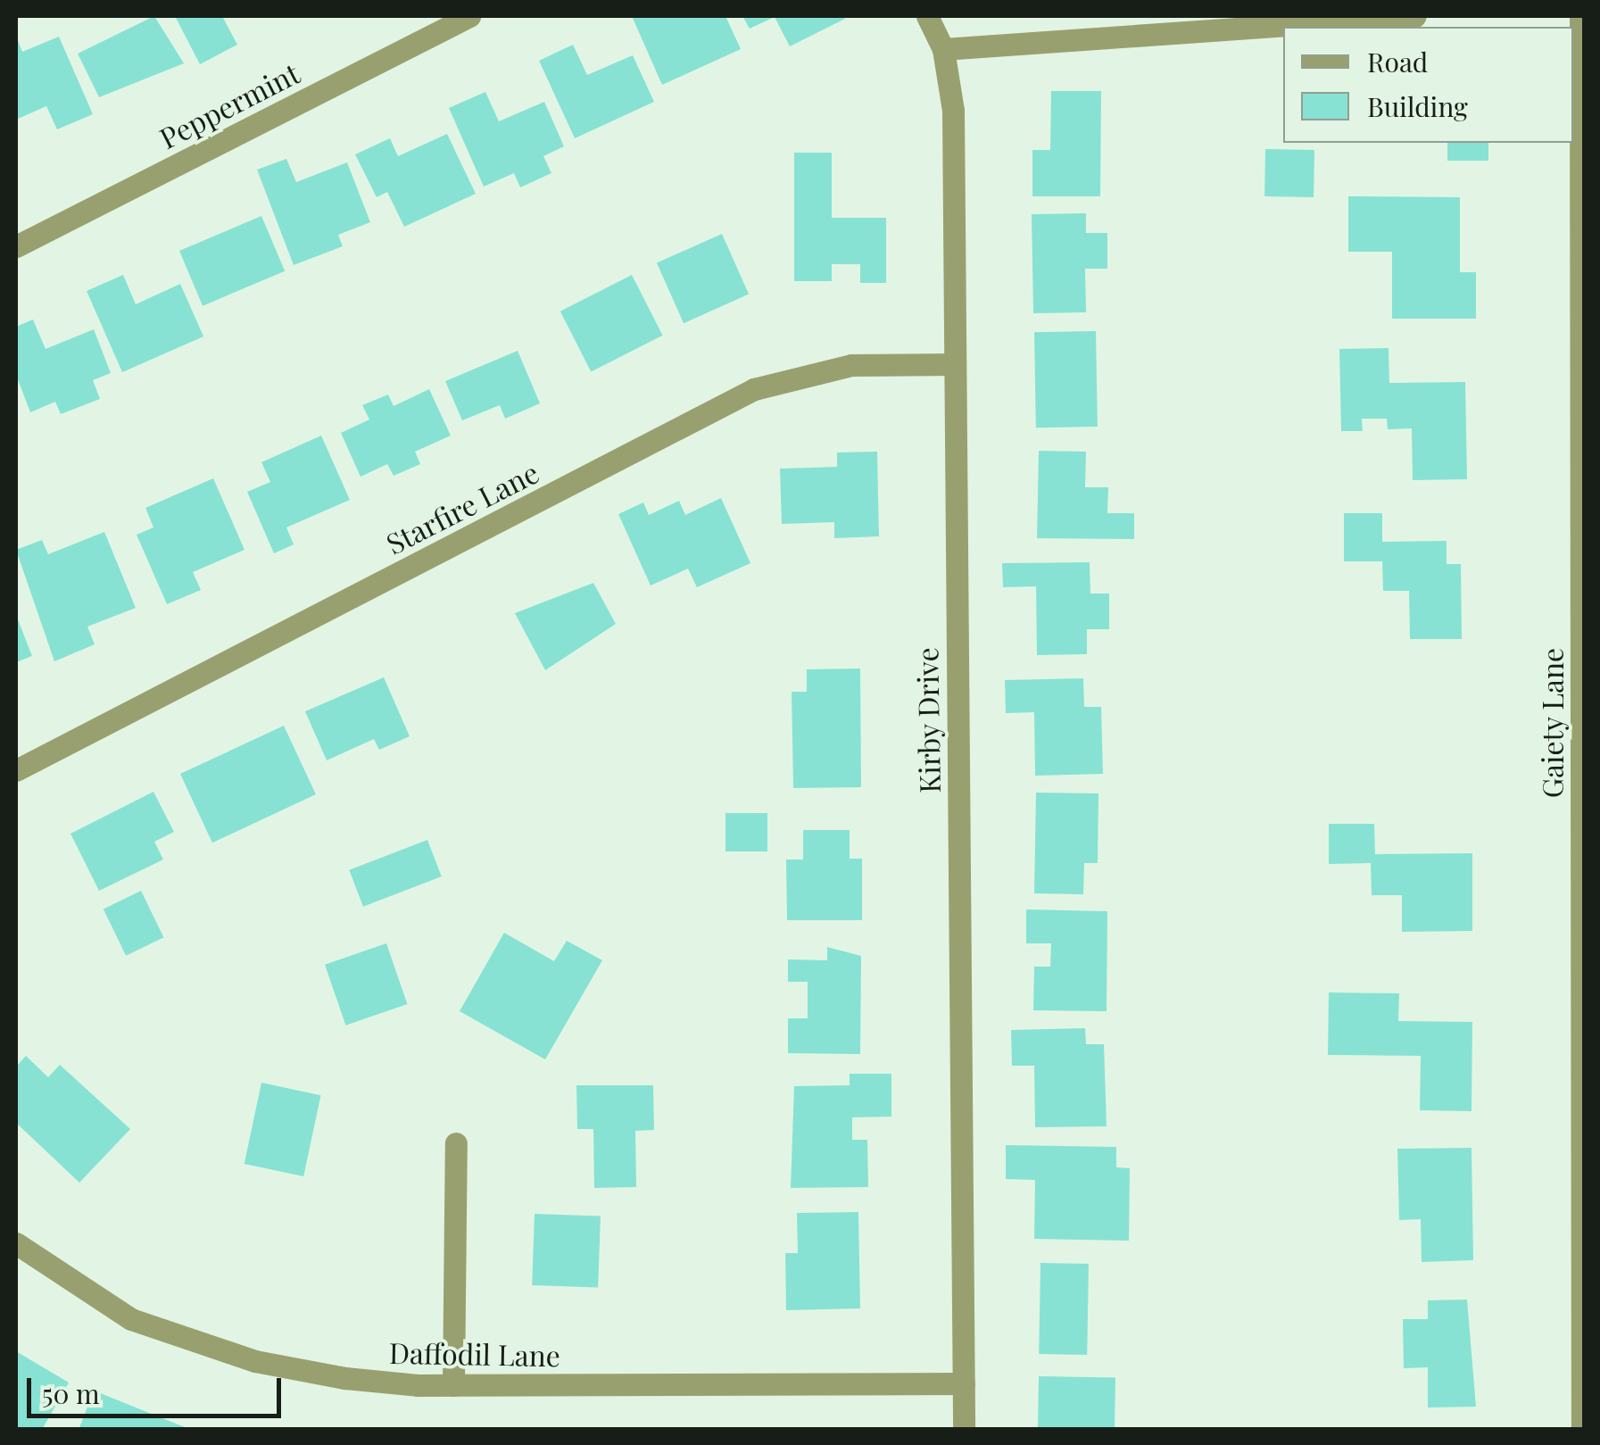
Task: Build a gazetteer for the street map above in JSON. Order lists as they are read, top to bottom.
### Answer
{
  "streets": {
    "street": [
      "Peppermint",
      "Starfire Lane",
      "Kirby Drive",
      "Gaiety Lane",
      "Daffodil Lane"
    ]
  },
  "crossings": [
    ["Starfire Lane", "Kirby Drive"],
    ["Kirby Drive", "Daffodil Lane"]
  ],
  "legend": ["Road", "Building"],
  "scale_bar": "50 m"
}
